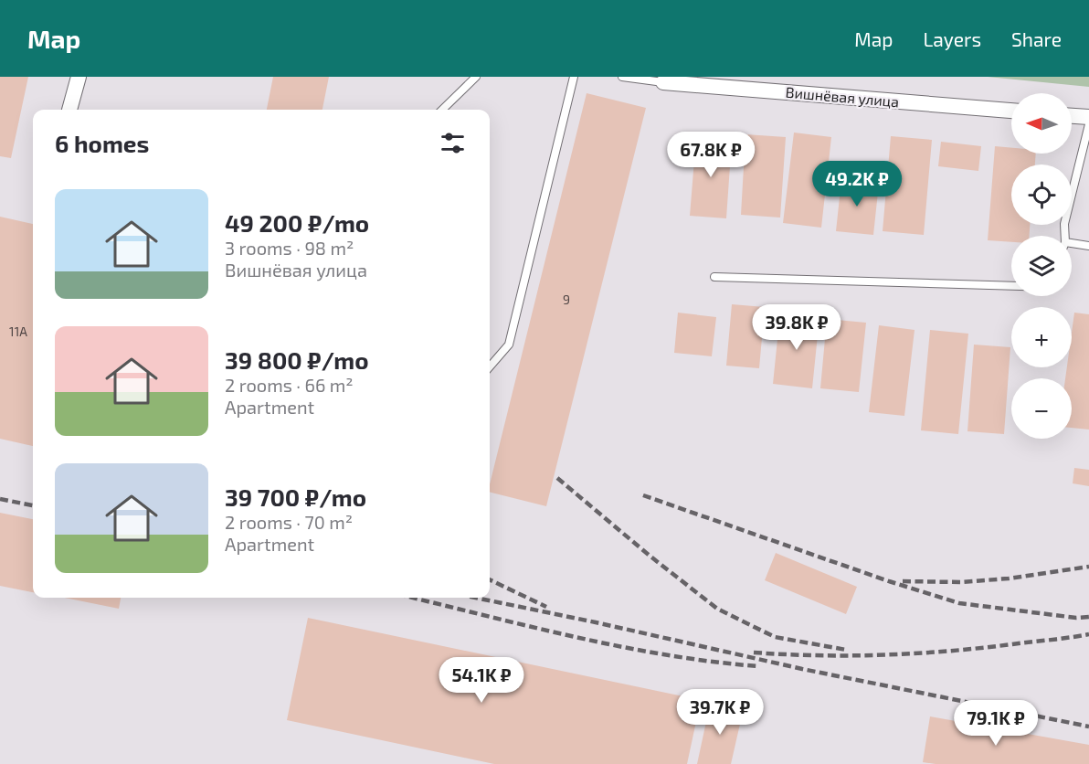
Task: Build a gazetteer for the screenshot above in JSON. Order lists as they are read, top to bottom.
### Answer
{
  "streets": {
    "street": ["Вишнёвая улица"]
  },
  "house_numbers": ["9", "11А"],
  "north": "left",
  "page": {
    "header": "Map",
    "nav": ["Map", "Layers", "Share"],
    "map_buttons": ["+", "−"],
    "heading": "6 homes",
    "price": [
      "67.8K ₽",
      "49.2K ₽",
      "39.8K ₽",
      "54.1K ₽",
      "39.7K ₽",
      "79.1K ₽"
    ],
    "list": [
      {
        "name": "49 200 ₽/mo",
        "note": "3 rooms · 98 m² · Вишнёвая улица"
      },
      {
        "name": "39 800 ₽/mo",
        "note": "2 rooms · 66 m² · Apartment"
      },
      {
        "name": "39 700 ₽/mo",
        "note": "2 rooms · 70 m² · Apartment"
      }
    ]
  }
}
